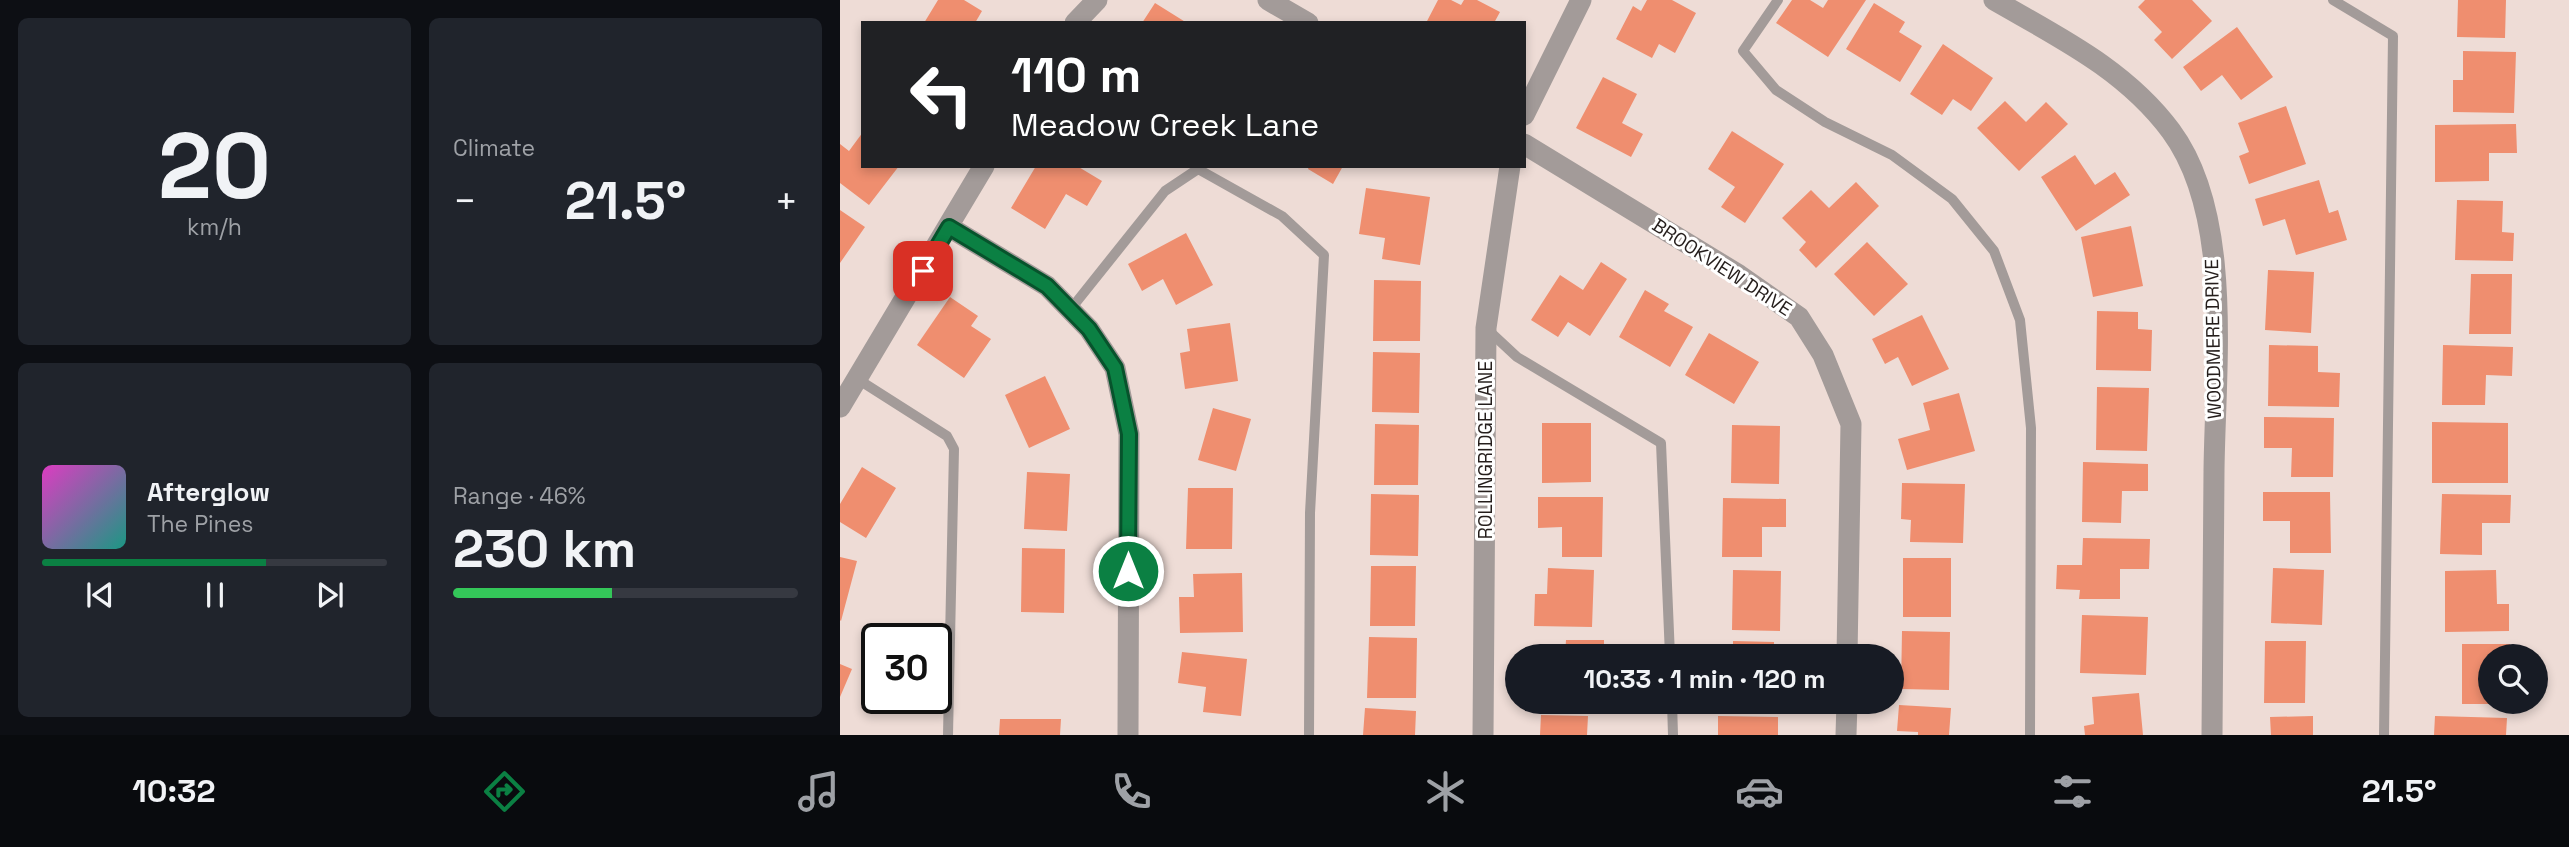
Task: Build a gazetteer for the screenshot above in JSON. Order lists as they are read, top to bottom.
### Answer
{
  "streets": {
    "street": ["BROOKVIEW DRIVE", "WOODMERE DRIVE", "ROLLINGRIDGE LANE"]
  },
  "page": {
    "tile": [
      ["20", "km/h"],
      "Climate",
      ["Range · 46%", "230 km"]
    ],
    "turn": ["110 m", "Meadow Creek Lane"],
    "heat": ["−", "21.5°", "+"],
    "song": ["Afterglow", "The Pines"],
    "limit": "30",
    "trip": "10:33 · 1 min · 120 m",
    "tabs": ["10:32", "21.5°"]
  }
}
